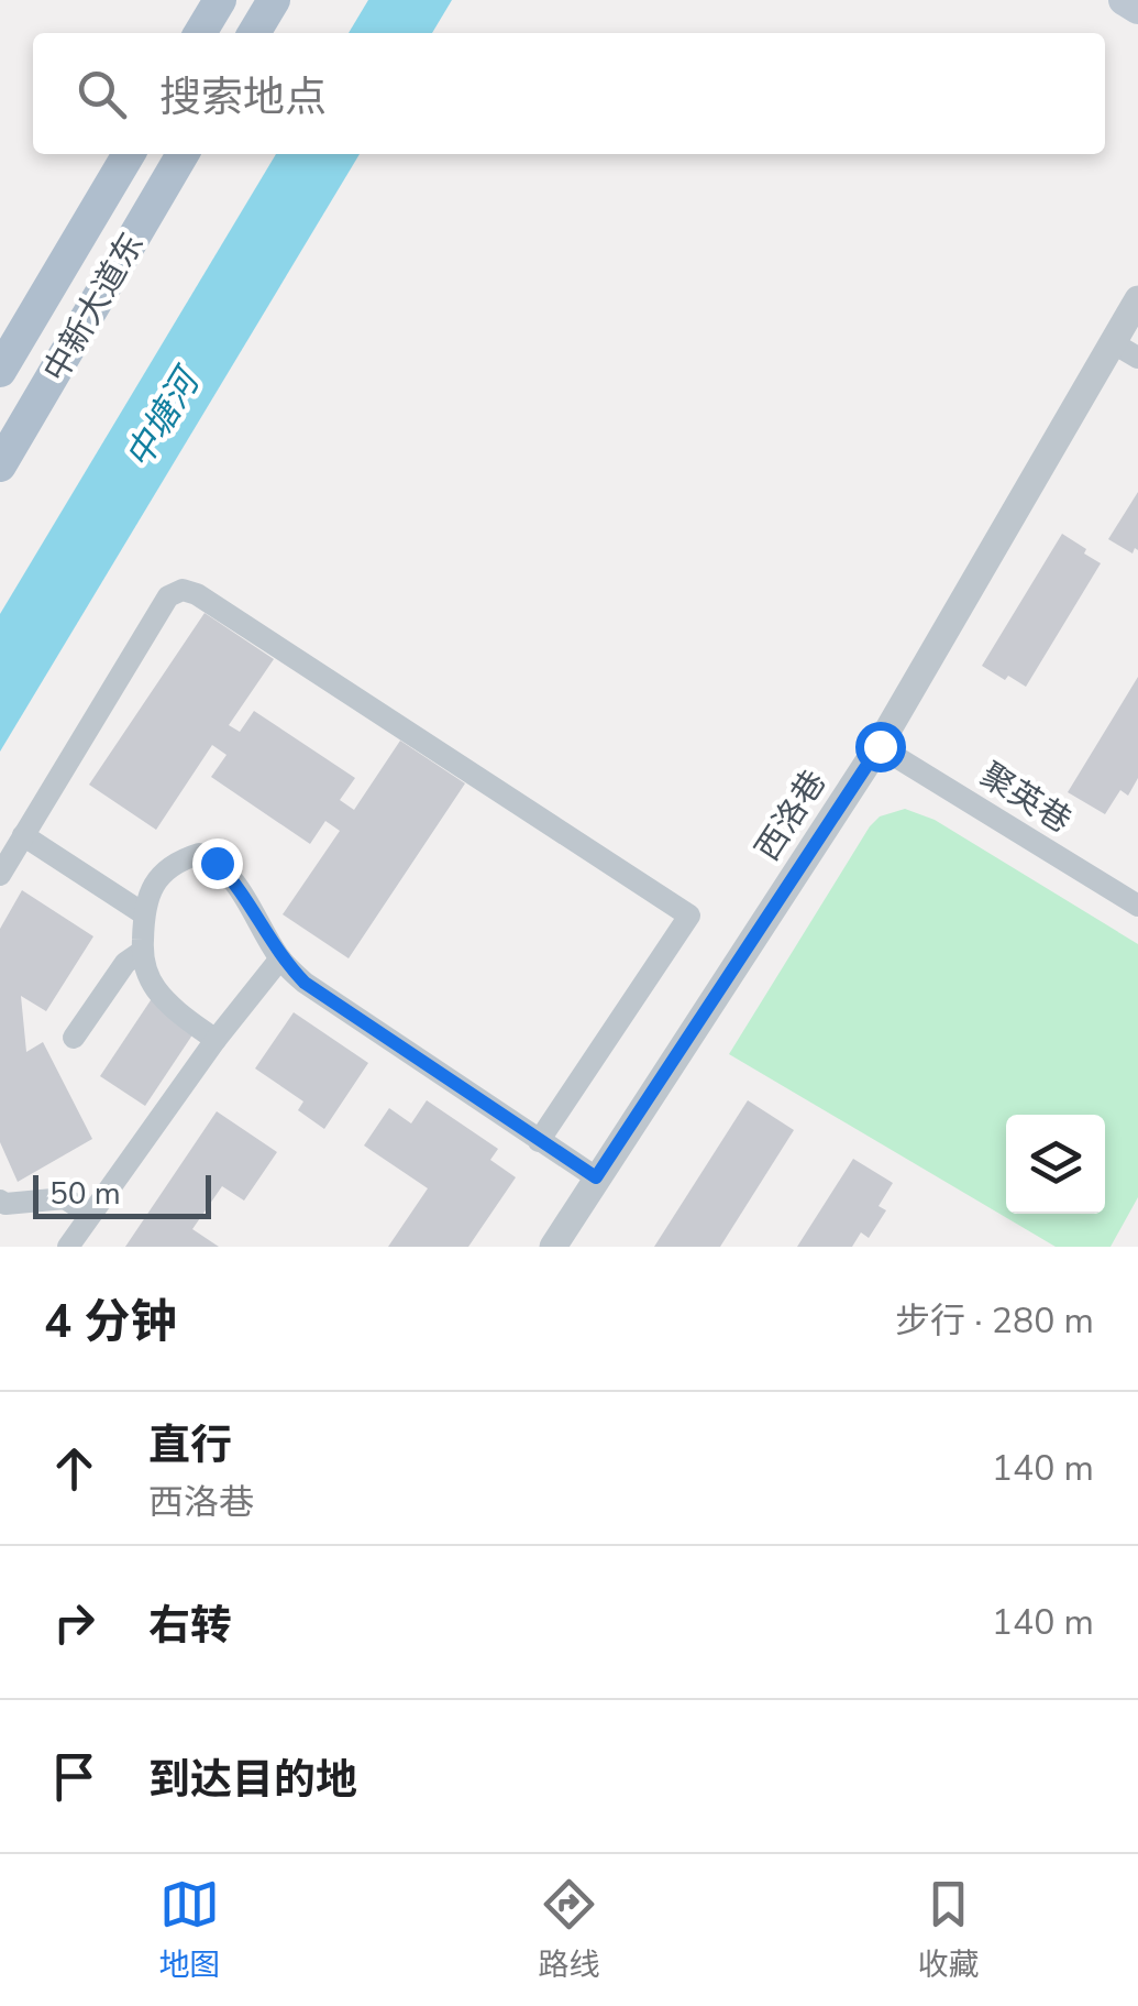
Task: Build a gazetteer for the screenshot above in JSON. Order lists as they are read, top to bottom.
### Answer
{
  "streets": {
    "main road": ["中新大道东"],
    "street": ["聚英巷", "西洛巷"]
  },
  "crossings": [
    ["聚英巷", "西洛巷"]
  ],
  "water": ["中塘河"],
  "scale_bar": "50 m",
  "page": {
    "search": "搜索地点",
    "scale": "50 m",
    "heading": ["4 分钟", "步行 · 280 m"],
    "list": [
      ["直行", "西洛巷", "140 m"],
      ["右转", "140 m"],
      "到达目的地"
    ],
    "nav": ["地图", "路线", "收藏"]
  }
}
